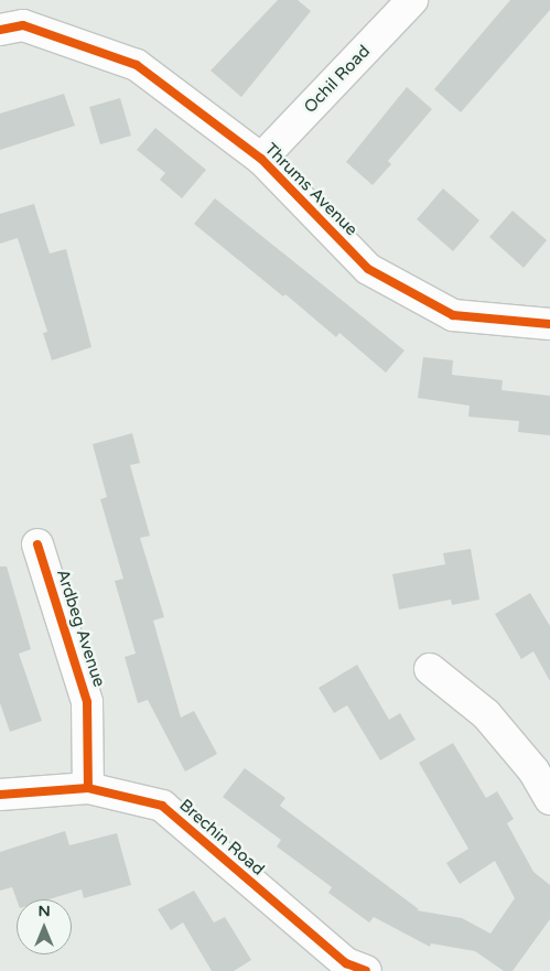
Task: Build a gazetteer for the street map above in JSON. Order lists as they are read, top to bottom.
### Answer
{
  "streets": {
    "street": [
      "Ochil Road",
      "Thrums Avenue",
      "Ardbeg Avenue",
      "Brechin Road"
    ]
  },
  "crossings": [
    ["Ochil Road", "Thrums Avenue"],
    ["Ardbeg Avenue", "Brechin Road"]
  ],
  "north": "top"
}
